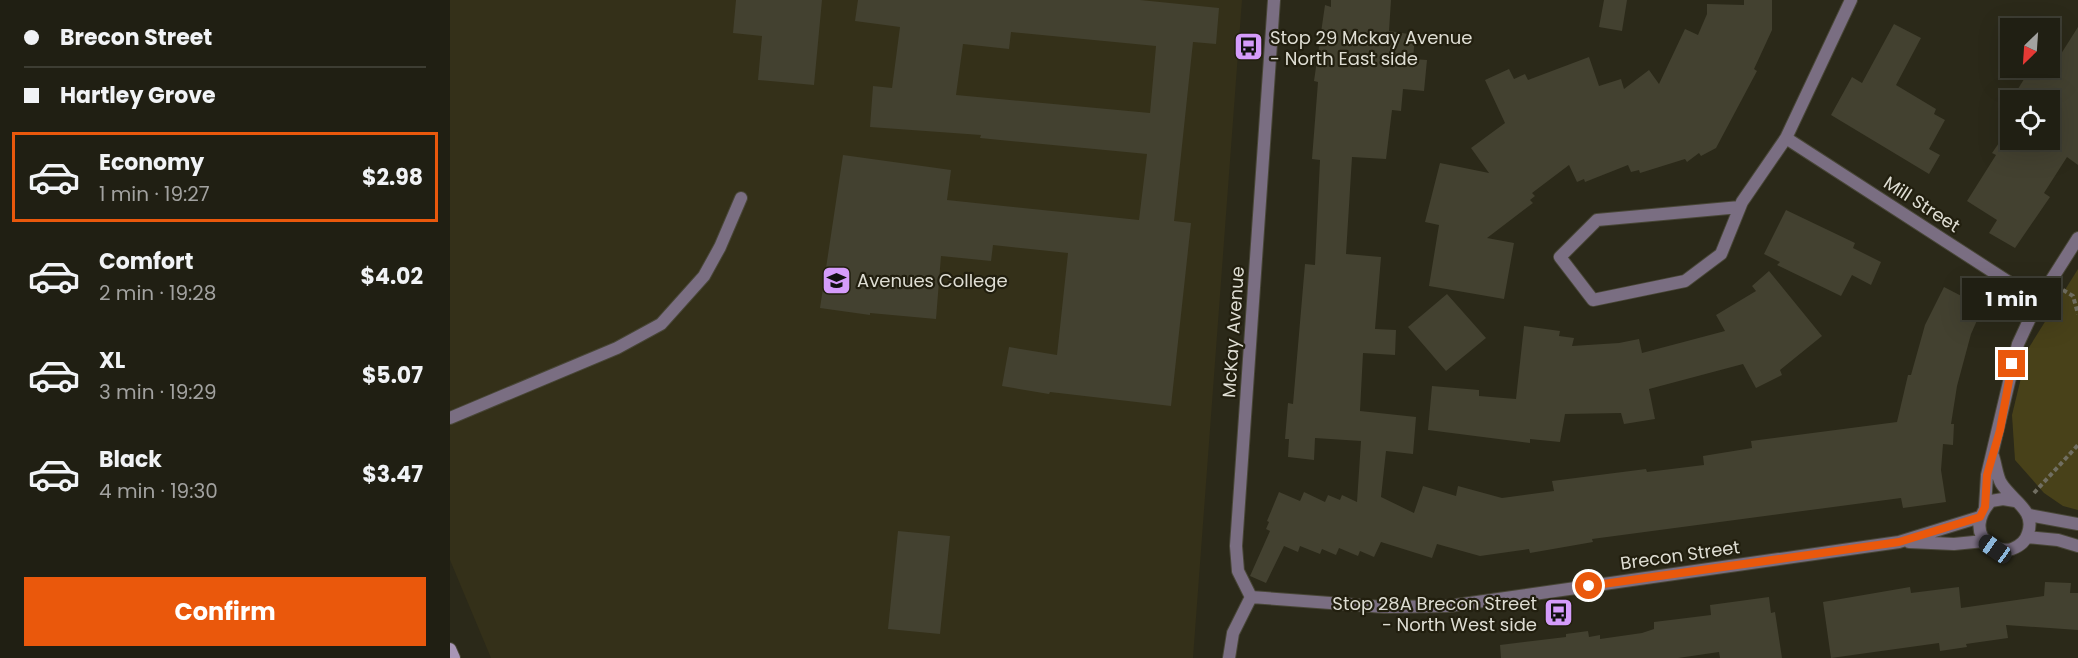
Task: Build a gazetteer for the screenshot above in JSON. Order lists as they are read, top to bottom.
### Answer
{
  "streets": {
    "street": ["Mill Street", "McKay Avenue", "Brecon Street"]
  },
  "crossings": [
    ["McKay Avenue", "Brecon Street"]
  ],
  "places": {
    "bus stop": ["Stop 29 Mckay Avenue - North East side", "Stop 28A Brecon Street - North West side"],
    "school or university": ["Avenues College"]
  },
  "north": "bottom left",
  "page": {
    "banner": ["Brecon Street", "Hartley Grove"],
    "list": [
      {
        "name": "Economy",
        "note": "1 min · 19:27",
        "value": "$2.98"
      },
      {
        "name": "Comfort",
        "note": "2 min · 19:28",
        "value": "$4.02"
      },
      {
        "name": "XL",
        "note": "3 min · 19:29",
        "value": "$5.07"
      },
      {
        "name": "Black",
        "note": "4 min · 19:30",
        "value": "$3.47"
      }
    ],
    "bubble": "1 min",
    "buttons": "Confirm"
  }
}
